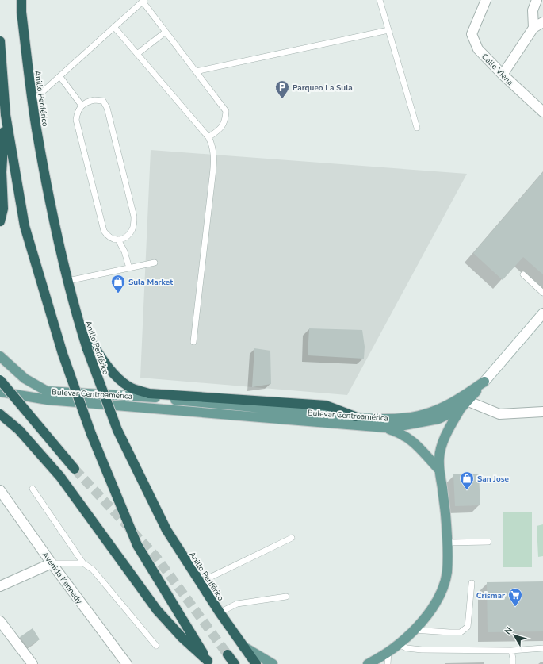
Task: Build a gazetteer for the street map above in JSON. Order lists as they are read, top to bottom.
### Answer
{
  "streets": {
    "highway": ["Anillo Periférico"],
    "main road": ["Bulevar Centroamérica"],
    "street": ["Calle Viena", "Avenida Kennedy"]
  },
  "places": {
    "parking": ["Parqueo La Sula"],
    "shop": ["Sula Market", "San Jose"],
    "supermarket": ["Crismar"]
  },
  "north": "top left"
}
